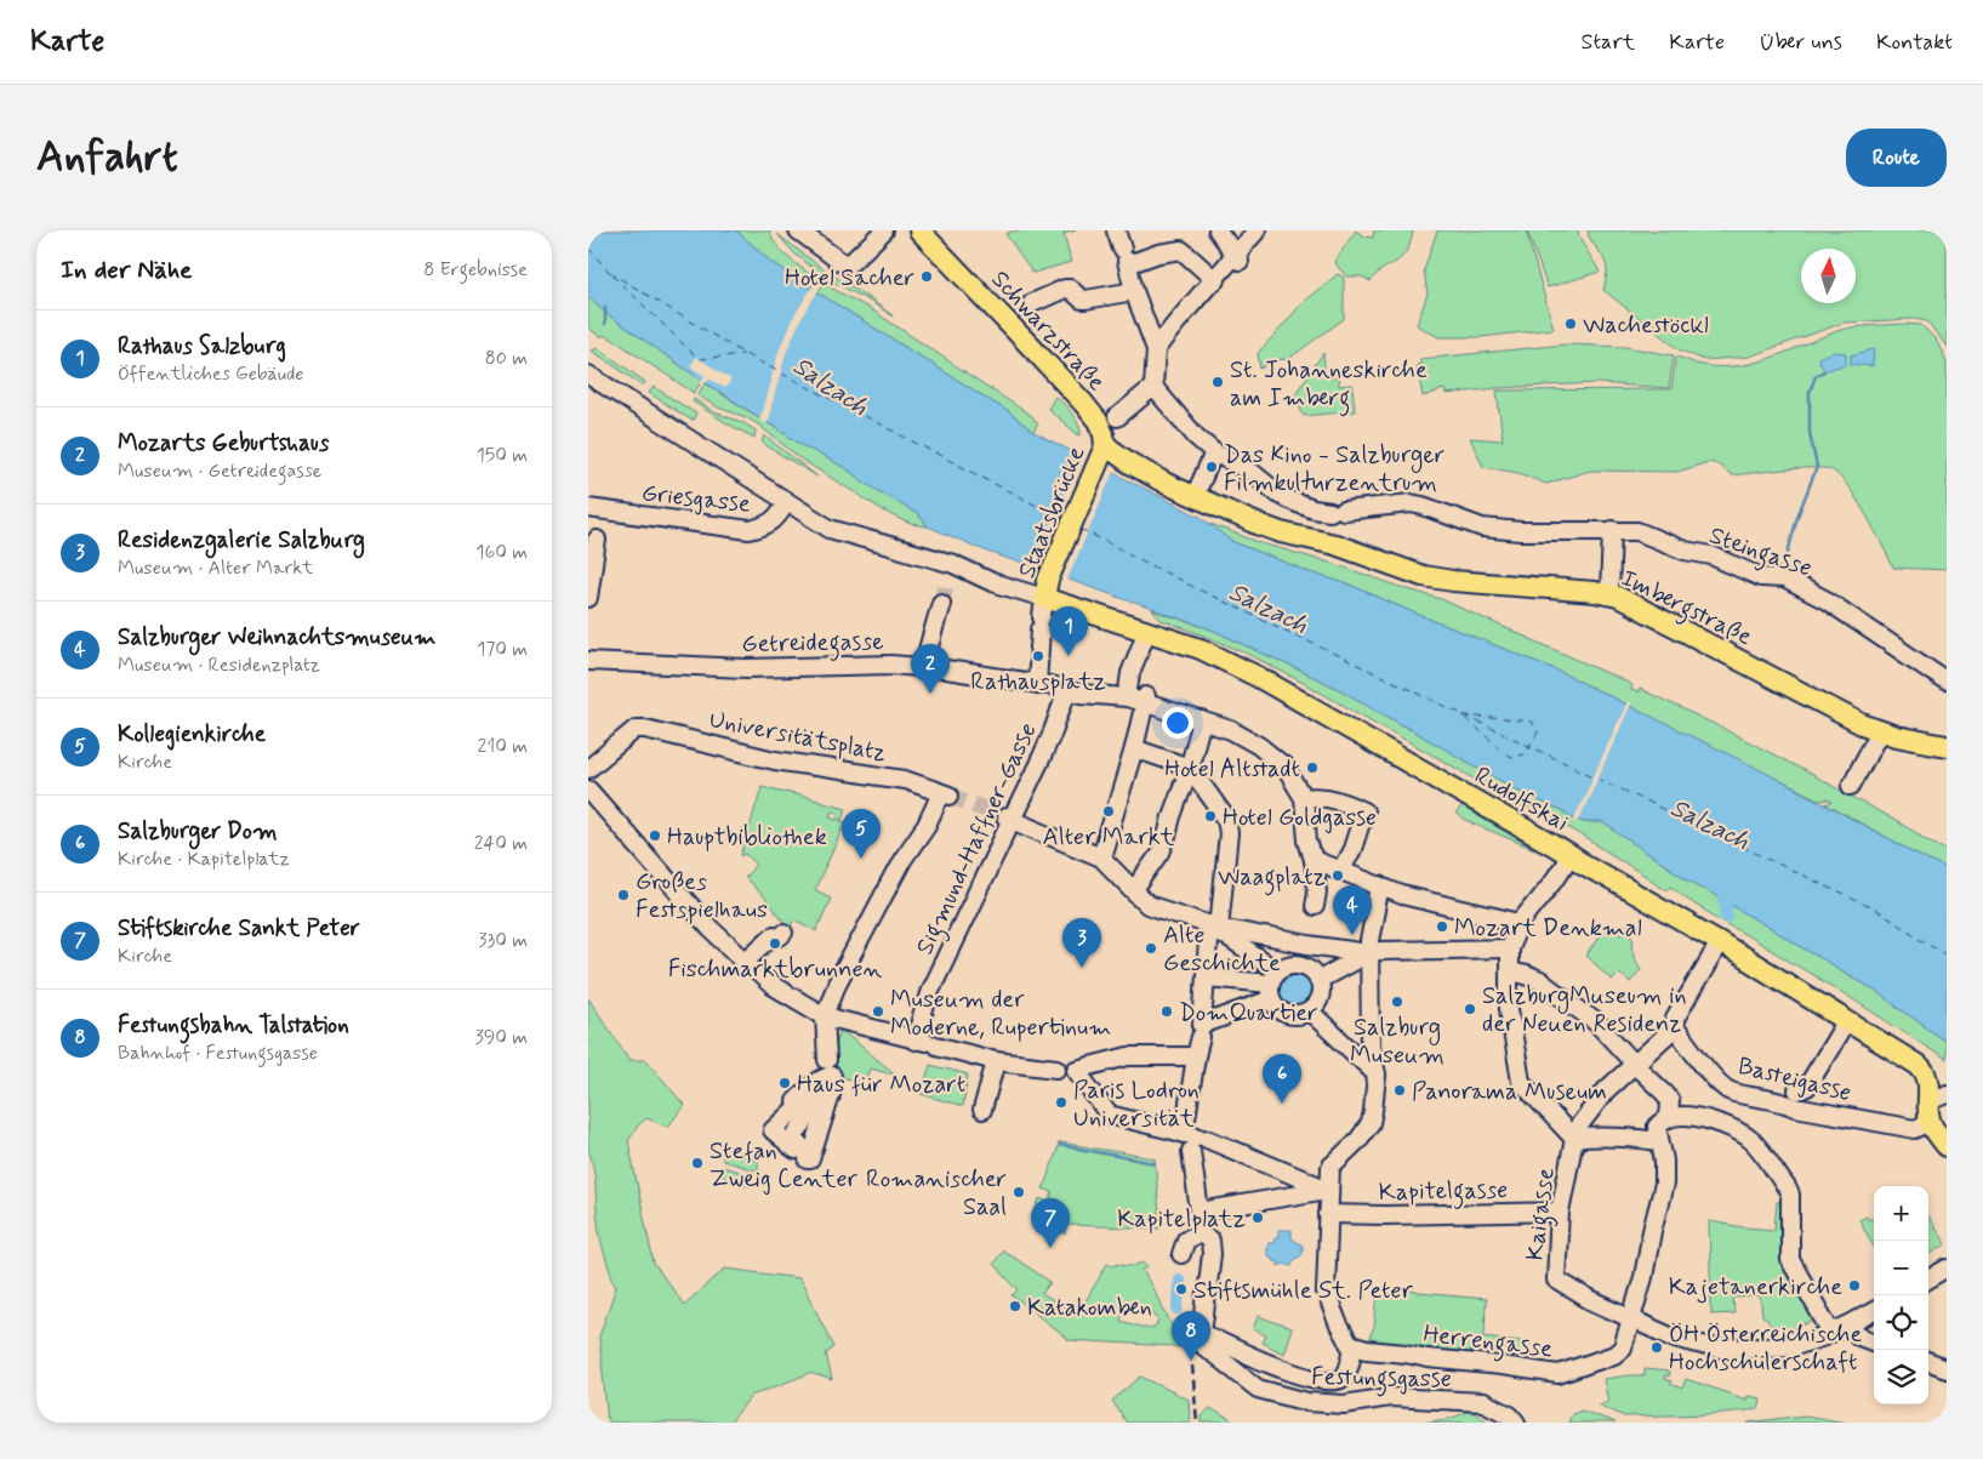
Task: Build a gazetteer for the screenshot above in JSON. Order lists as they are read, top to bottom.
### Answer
{
  "streets": {
    "main road": [
      "Schwarzstraße",
      "Staatsbrücke",
      "Imbergstraße",
      "Rudolfskai"
    ],
    "street": [
      "Griesgasse",
      "Steingasse",
      "Getreidegasse",
      "Universitätsplatz",
      "Sigmund-Haffner-Gasse",
      "Basteigasse",
      "Kapitelgasse",
      "Kaigasse",
      "Herrengasse",
      "Festungsgasse"
    ]
  },
  "crossings": [
    ["Schwarzstraße", "Staatsbrücke"],
    ["Schwarzstraße", "Imbergstraße"],
    ["Staatsbrücke", "Imbergstraße"],
    ["Staatsbrücke", "Rudolfskai"],
    ["Getreidegasse", "Sigmund-Haffner-Gasse"],
    ["Rudolfskai", "Basteigasse"],
    ["Kapitelgasse", "Kaigasse"],
    ["Kaigasse", "Herrengasse"]
  ],
  "water": ["Salzach"],
  "places": [
    "Hotel Sacher",
    "Wachestöckl",
    "St. Johanneskirche am Imberg",
    "Das Kino - Salzburger Filmkulturzentrum",
    "Rathausplatz",
    "Hotel Altstadt",
    "Alter Markt",
    "Hotel Goldgasse",
    "Hauptbibliothek",
    "Waagplatz",
    "Großes Festspielhaus",
    "Mozart Denkmal",
    "Fischmarktbrunnen",
    "Alte Geschichte",
    "Salzburg Museum",
    "SalzburgMuseum in der Neuen Residenz",
    "Museum der Moderne, Rupertinum",
    "DomQuartier",
    "Haus für Mozart",
    "Panorama Museum",
    "Paris Lodron Universität",
    "Stefan Zweig Center",
    "Romanischer Saal",
    "Kapitelplatz",
    "Kajetanerkirche",
    "Stiftsmühle St. Peter",
    "Katakomben",
    "ÖH Österreichische Hochschülerschaft"
  ],
  "north": "top",
  "page": {
    "header": "Karte",
    "nav": [
      "Start",
      "Karte",
      "Über uns",
      "Kontakt"
    ],
    "buttons": "Route",
    "title": "Anfahrt",
    "heading": ["In der Nähe", "8 Ergebnisse"],
    "list": [
      {
        "mark": "1",
        "name": "Rathaus Salzburg",
        "note": "Öffentliches Gebäude",
        "value": "80 m"
      },
      {
        "mark": "2",
        "name": "Mozarts Geburtshaus",
        "note": "Museum · Getreidegasse",
        "value": "150 m"
      },
      {
        "mark": "3",
        "name": "Residenzgalerie Salzburg",
        "note": "Museum · Alter Markt",
        "value": "160 m"
      },
      {
        "mark": "4",
        "name": "Salzburger Weihnachtsmuseum",
        "note": "Museum · Residenzplatz",
        "value": "170 m"
      },
      {
        "mark": "5",
        "name": "Kollegienkirche",
        "note": "Kirche",
        "value": "210 m"
      },
      {
        "mark": "6",
        "name": "Salzburger Dom",
        "note": "Kirche · Kapitelplatz",
        "value": "240 m"
      },
      {
        "mark": "7",
        "name": "Stiftskirche Sankt Peter",
        "note": "Kirche",
        "value": "330 m"
      },
      {
        "mark": "8",
        "name": "Festungsbahn Talstation",
        "note": "Bahnhof · Festungsgasse",
        "value": "390 m"
      }
    ],
    "pins": [
      "1",
      "2",
      "5",
      "4",
      "3",
      "6",
      "7",
      "8"
    ],
    "map_buttons": ["+", "−"]
  }
}
